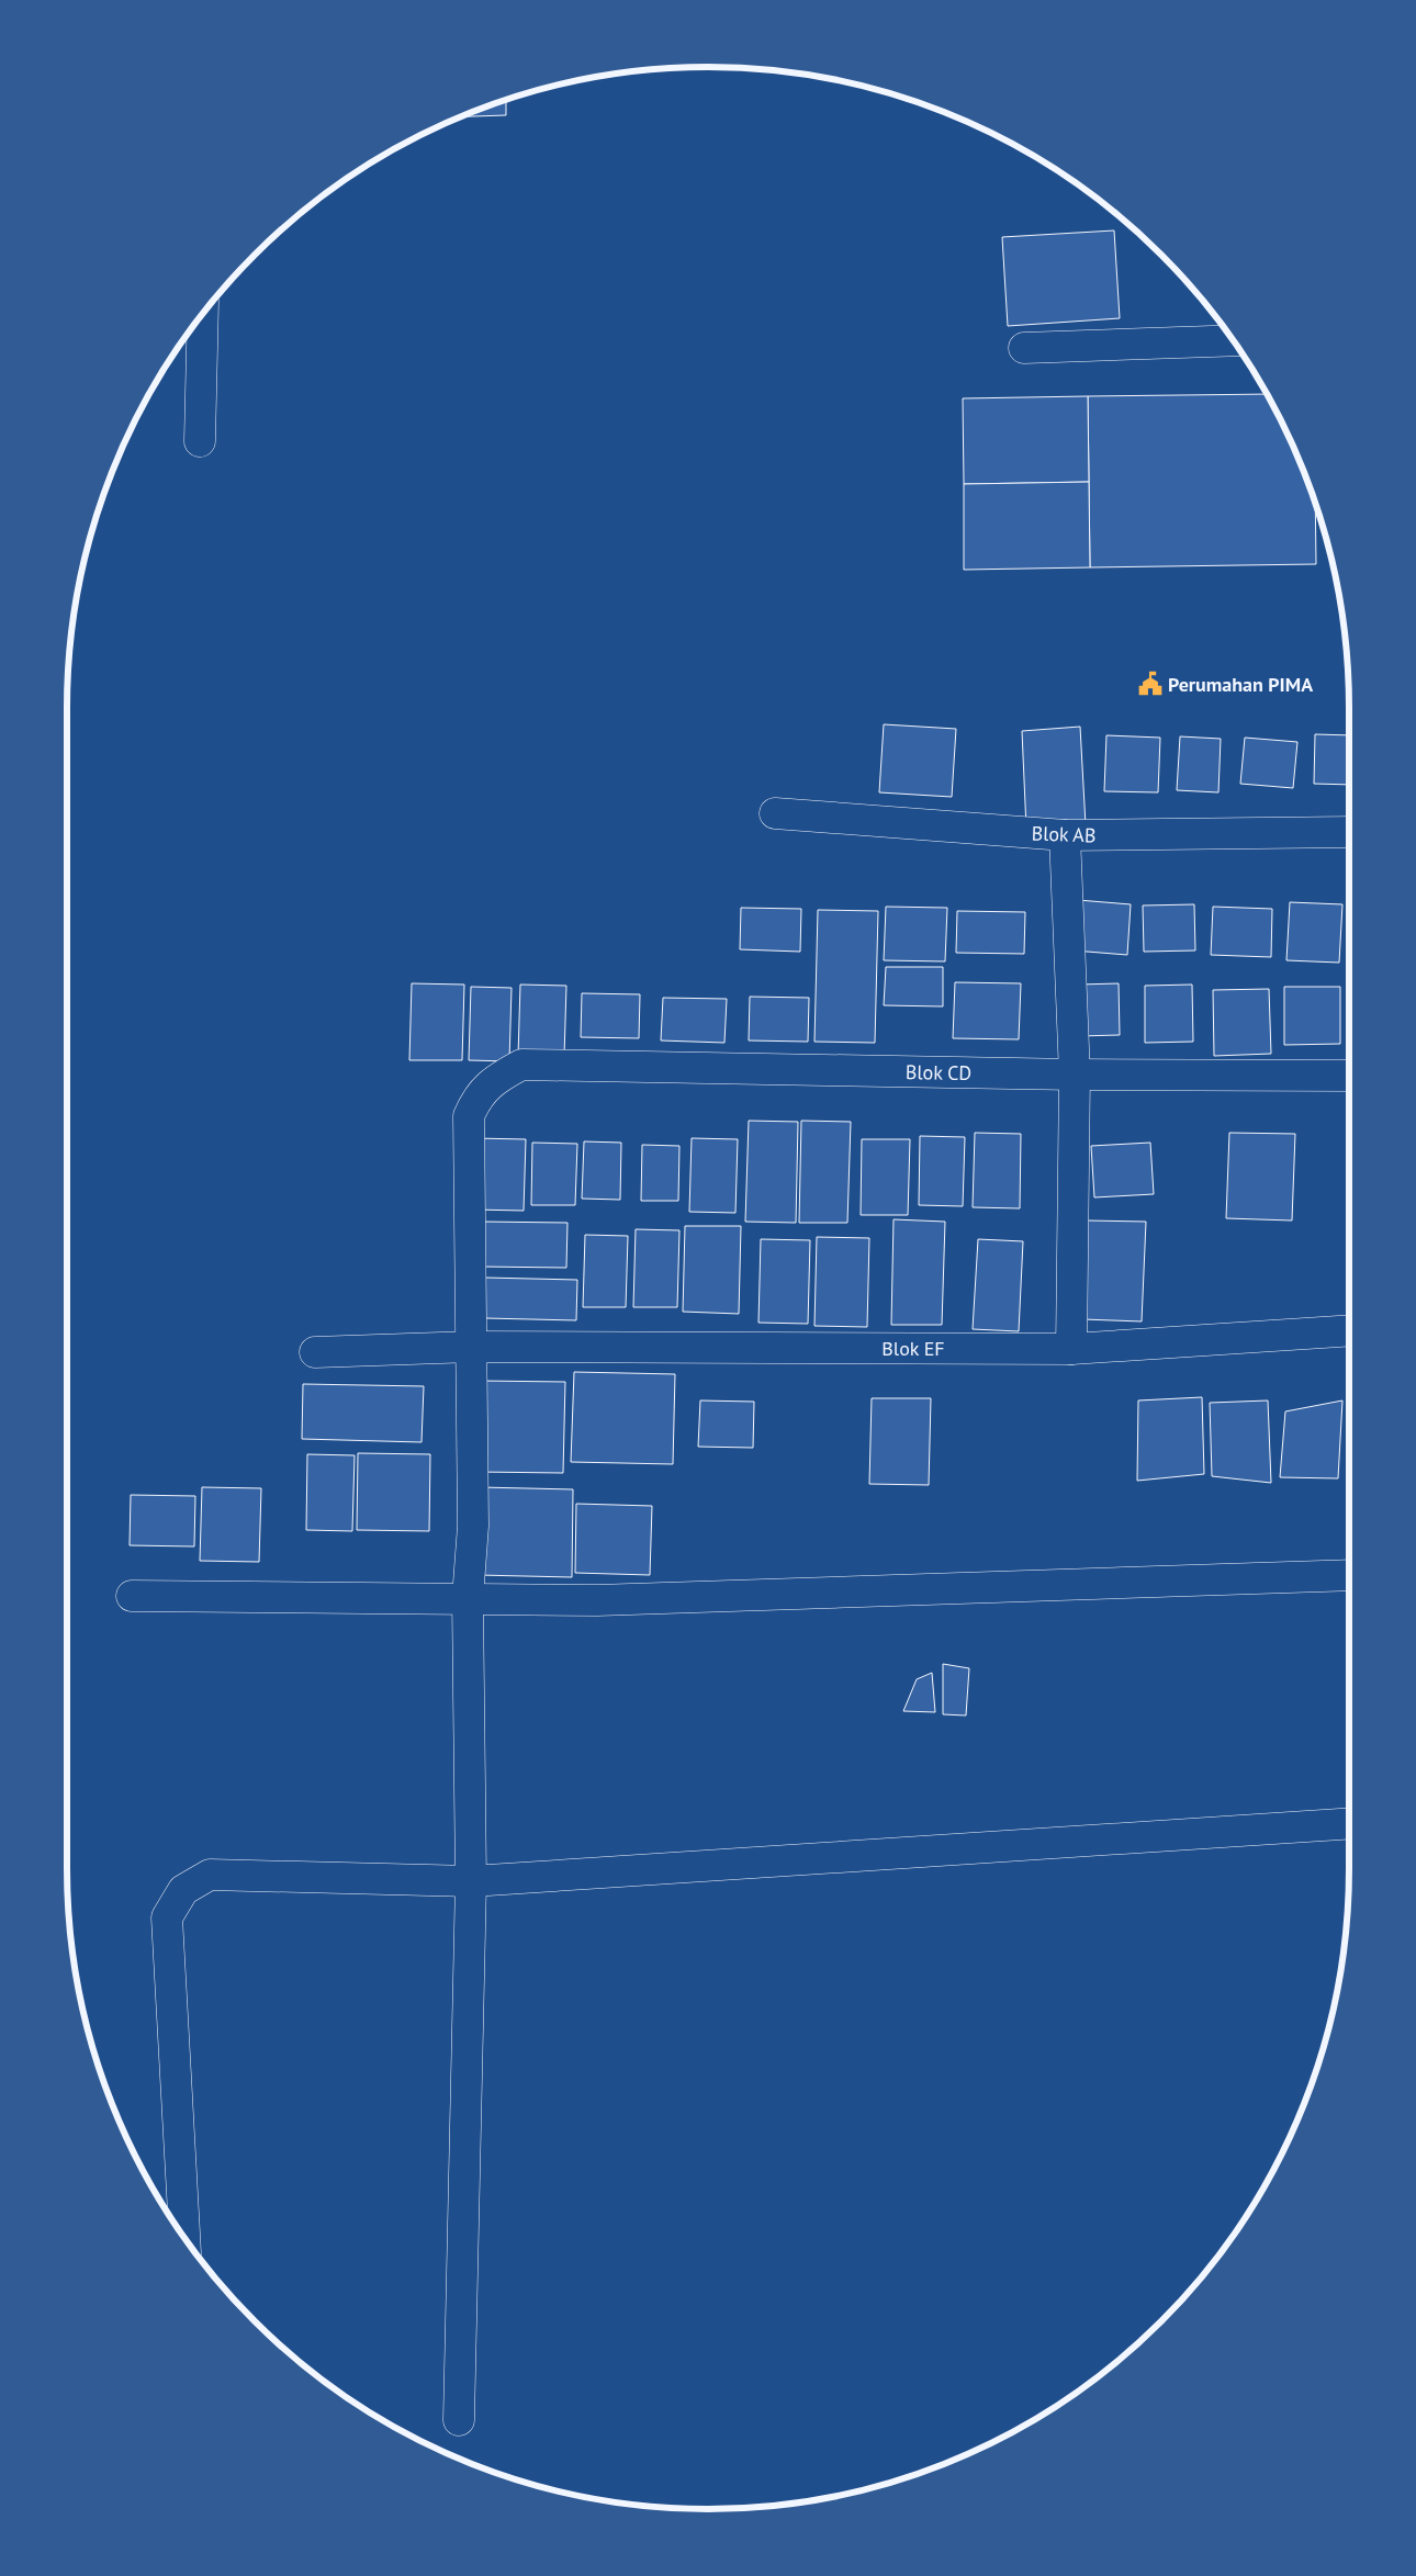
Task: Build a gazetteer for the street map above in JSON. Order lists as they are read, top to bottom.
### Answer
{
  "streets": {
    "street": ["Blok AB", "Blok CD", "Blok EF"]
  },
  "crossings": [
    ["Blok CD", "Blok EF"]
  ],
  "places": {
    "public building": ["Perumahan PIMA"]
  }
}
